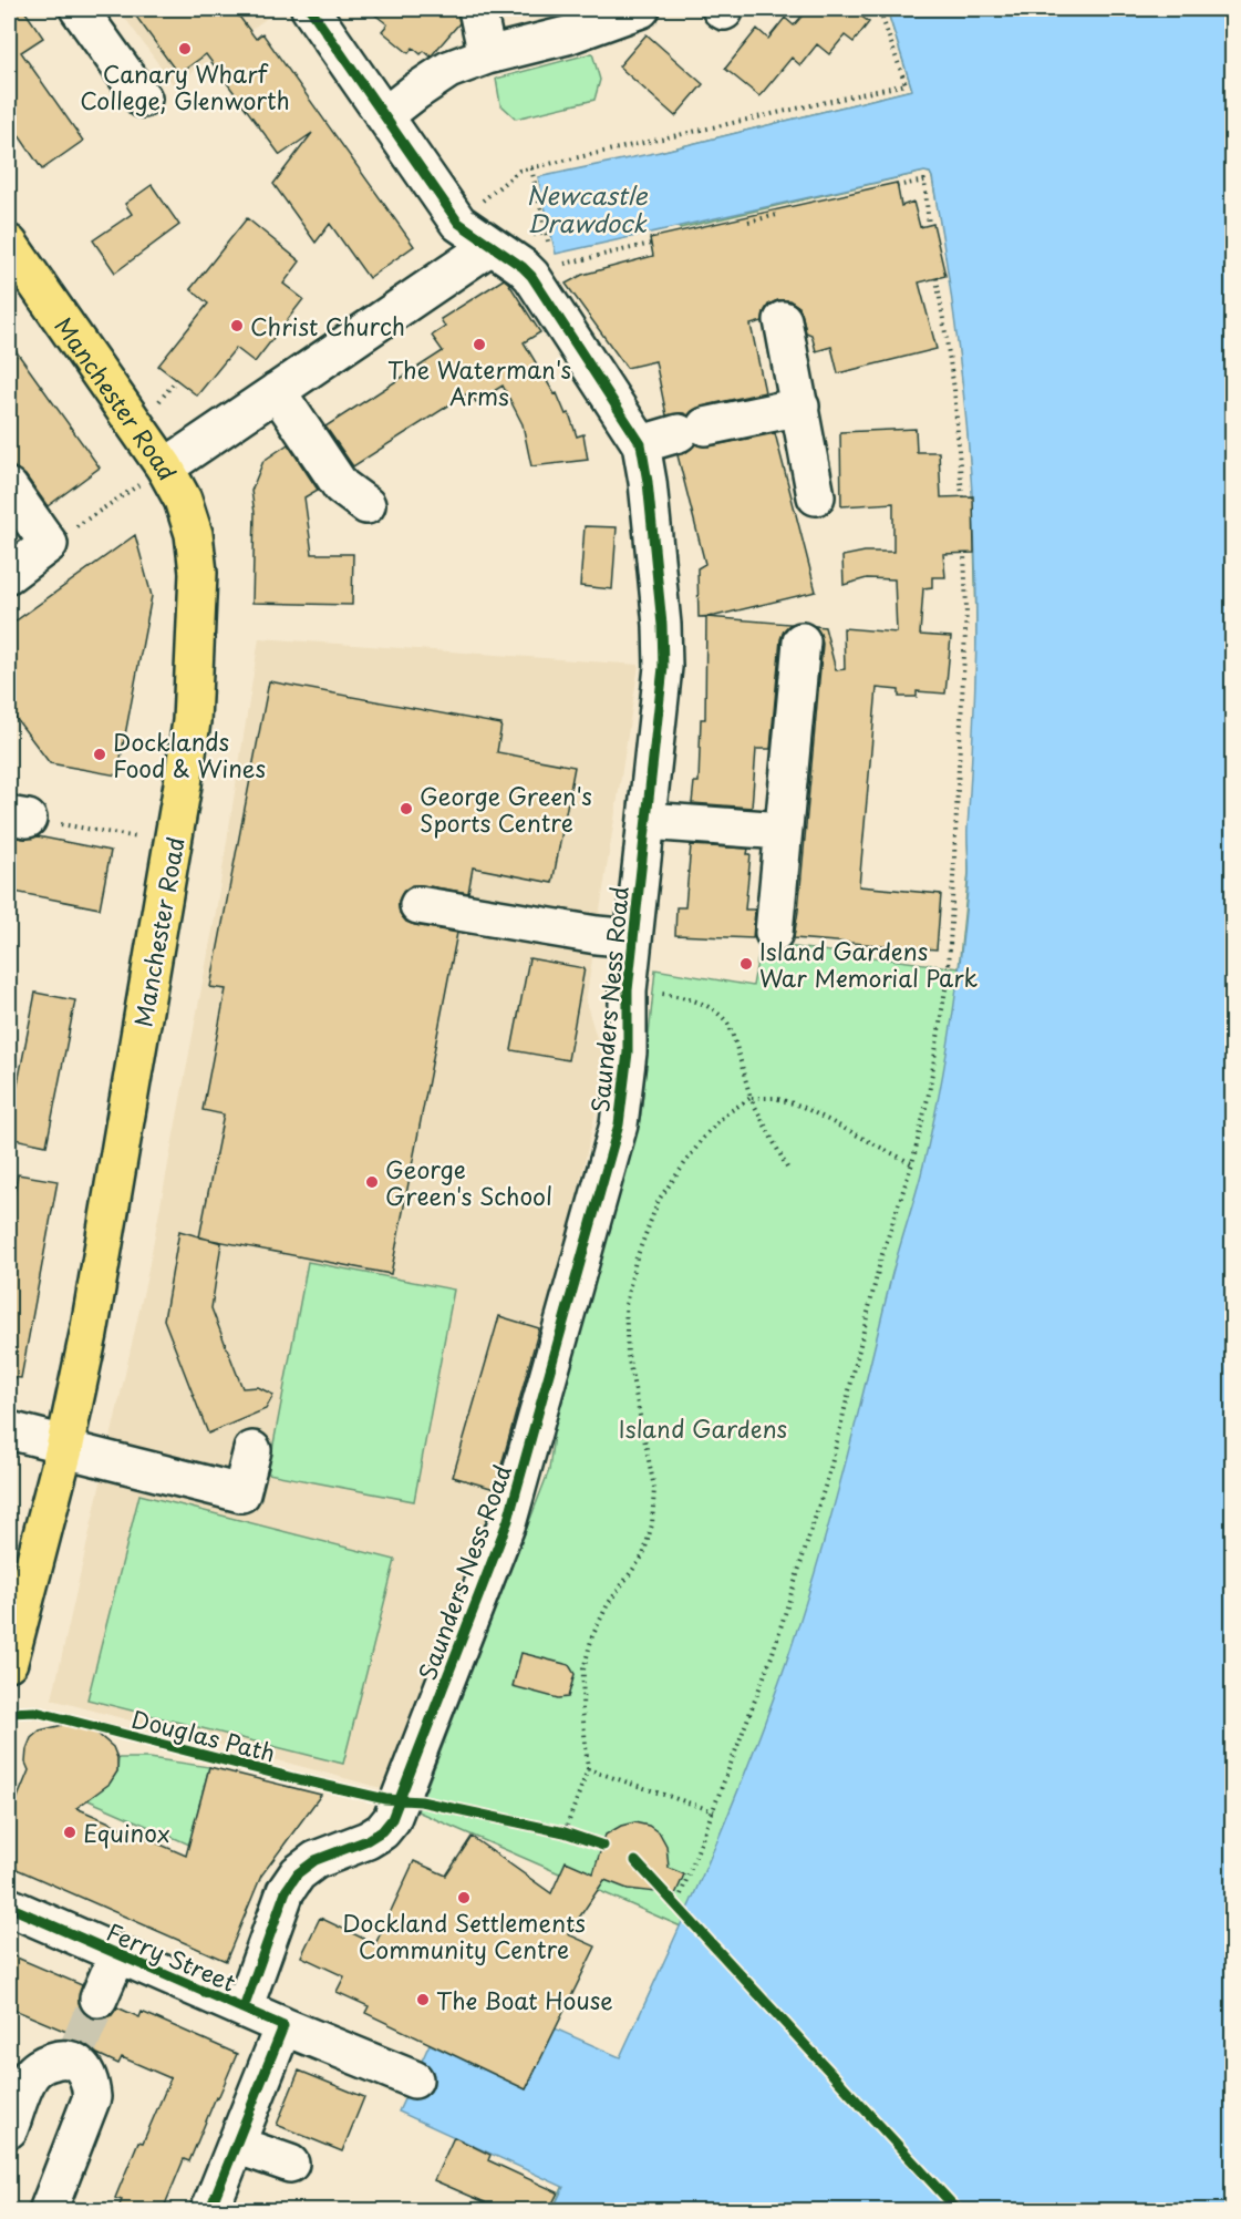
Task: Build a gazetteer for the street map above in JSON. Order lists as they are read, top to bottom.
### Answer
{
  "streets": {
    "main road": ["Manchester Road"],
    "street": ["Saunders Ness Road", "Ferry Street"],
    "cycle path": ["Douglas Path"]
  },
  "crossings": [
    ["Saunders Ness Road", "Ferry Street"]
  ],
  "water": ["Newcastle Drawdock"],
  "parks": ["Island Gardens"],
  "places": [
    "Canary Wharf College, Glenworth",
    "Christ Church",
    "The Waterman's Arms",
    "Docklands Food & Wines",
    "George Green's Sports Centre",
    "Island Gardens War Memorial Park",
    "George Green's School",
    "Equinox",
    "Dockland Settlements Community Centre",
    "The Boat House"
  ]
}
